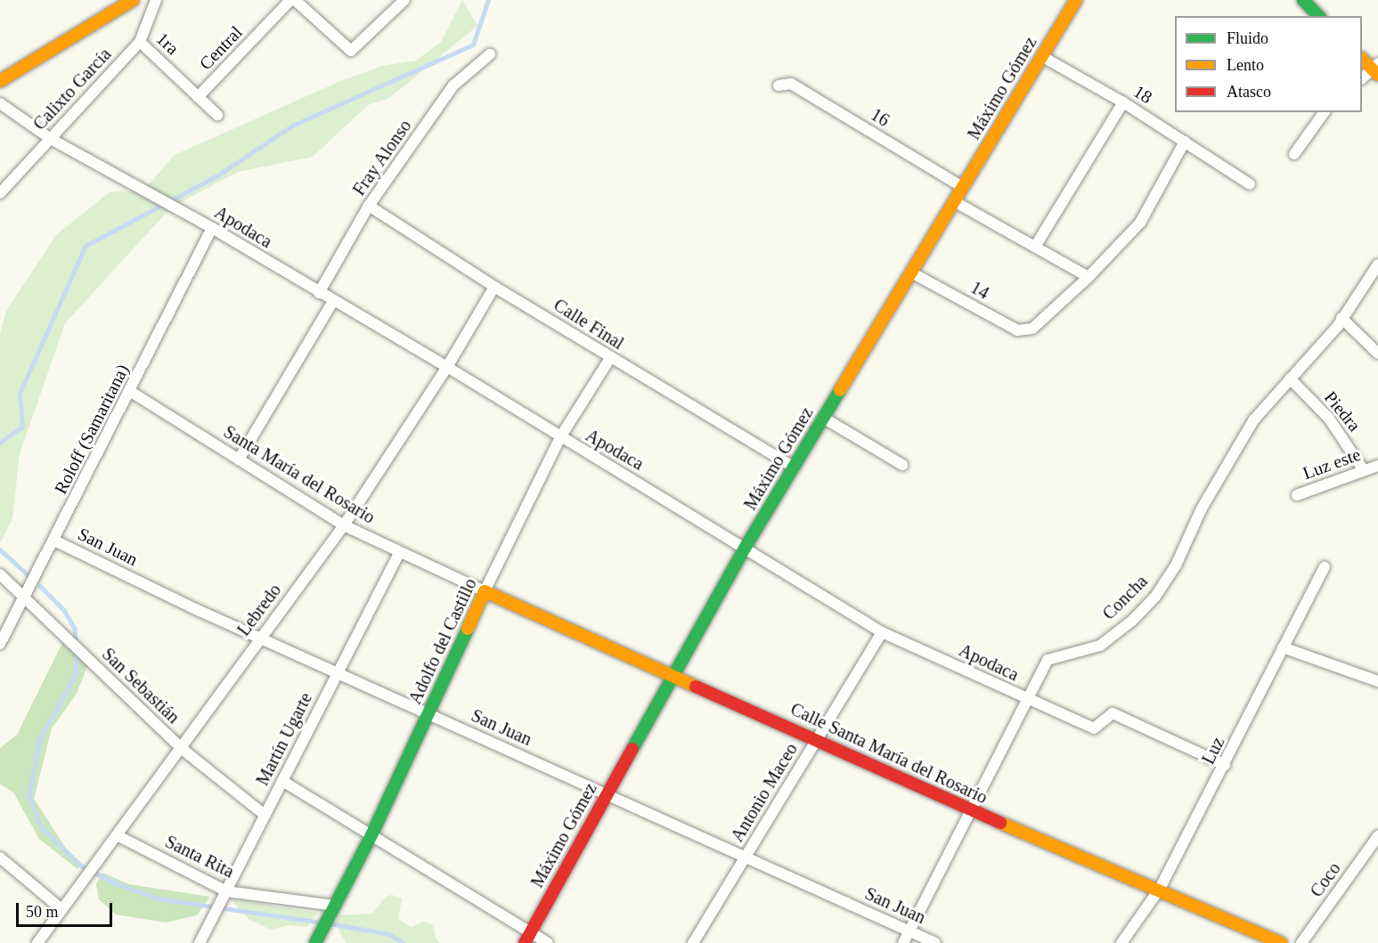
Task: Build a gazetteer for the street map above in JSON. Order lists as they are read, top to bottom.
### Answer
{
  "streets": {
    "street": [
      "1ra",
      "Central",
      "Máximo Gómez",
      "Calixto García",
      "18",
      "16",
      "Fray Alonso",
      "Apodaca",
      "14",
      "Calle Final",
      "Piedra",
      "Roloff (Samaritana)",
      "Luz este",
      "Santa María del Rosario",
      "San Juan",
      "Concha",
      "Lebredo",
      "Adolfo del Castillo",
      "San Sebastián",
      "Martín Ugarte",
      "Luz",
      "Calle Santa María del Rosario",
      "Antonio Maceo",
      "Santa Rita",
      "Coco"
    ]
  },
  "crossings": [
    ["1ra", "Central"],
    ["1ra", "Calixto García"],
    ["Máximo Gómez", "18"],
    ["Máximo Gómez", "16"],
    ["Máximo Gómez", "Apodaca"],
    ["Máximo Gómez", "14"],
    ["Máximo Gómez", "Calle Final"],
    ["Máximo Gómez", "San Juan"],
    ["Máximo Gómez", "Calle Santa María del Rosario"],
    ["Calixto García", "Apodaca"],
    ["Fray Alonso", "Apodaca"],
    ["Fray Alonso", "Calle Final"],
    ["Apodaca", "Roloff (Samaritana)"],
    ["Apodaca", "Concha"],
    ["Apodaca", "Lebredo"],
    ["Apodaca", "Adolfo del Castillo"],
    ["Apodaca", "Luz"],
    ["Apodaca", "Antonio Maceo"],
    ["Calle Final", "Lebredo"],
    ["Calle Final", "Adolfo del Castillo"],
    ["Piedra", "Luz este"],
    ["Piedra", "Concha"],
    ["Roloff (Samaritana)", "Santa María del Rosario"],
    ["Roloff (Samaritana)", "San Juan"],
    ["Roloff (Samaritana)", "San Sebastián"],
    ["Santa María del Rosario", "Lebredo"],
    ["Santa María del Rosario", "Adolfo del Castillo"],
    ["Santa María del Rosario", "Martín Ugarte"],
    ["Santa María del Rosario", "Calle Santa María del Rosario"],
    ["San Juan", "Concha"],
    ["San Juan", "Lebredo"],
    ["San Juan", "Adolfo del Castillo"],
    ["San Juan", "Martín Ugarte"],
    ["San Juan", "Antonio Maceo"],
    ["Concha", "Calle Santa María del Rosario"],
    ["Lebredo", "San Sebastián"],
    ["Lebredo", "Santa Rita"],
    ["Adolfo del Castillo", "Calle Santa María del Rosario"],
    ["Adolfo del Castillo", "Santa Rita"],
    ["San Sebastián", "Martín Ugarte"],
    ["Martín Ugarte", "Santa Rita"],
    ["Luz", "Calle Santa María del Rosario"],
    ["Calle Santa María del Rosario", "Antonio Maceo"]
  ],
  "legend": ["Fluido", "Lento", "Atasco"],
  "scale_bar": "50 m"
}
